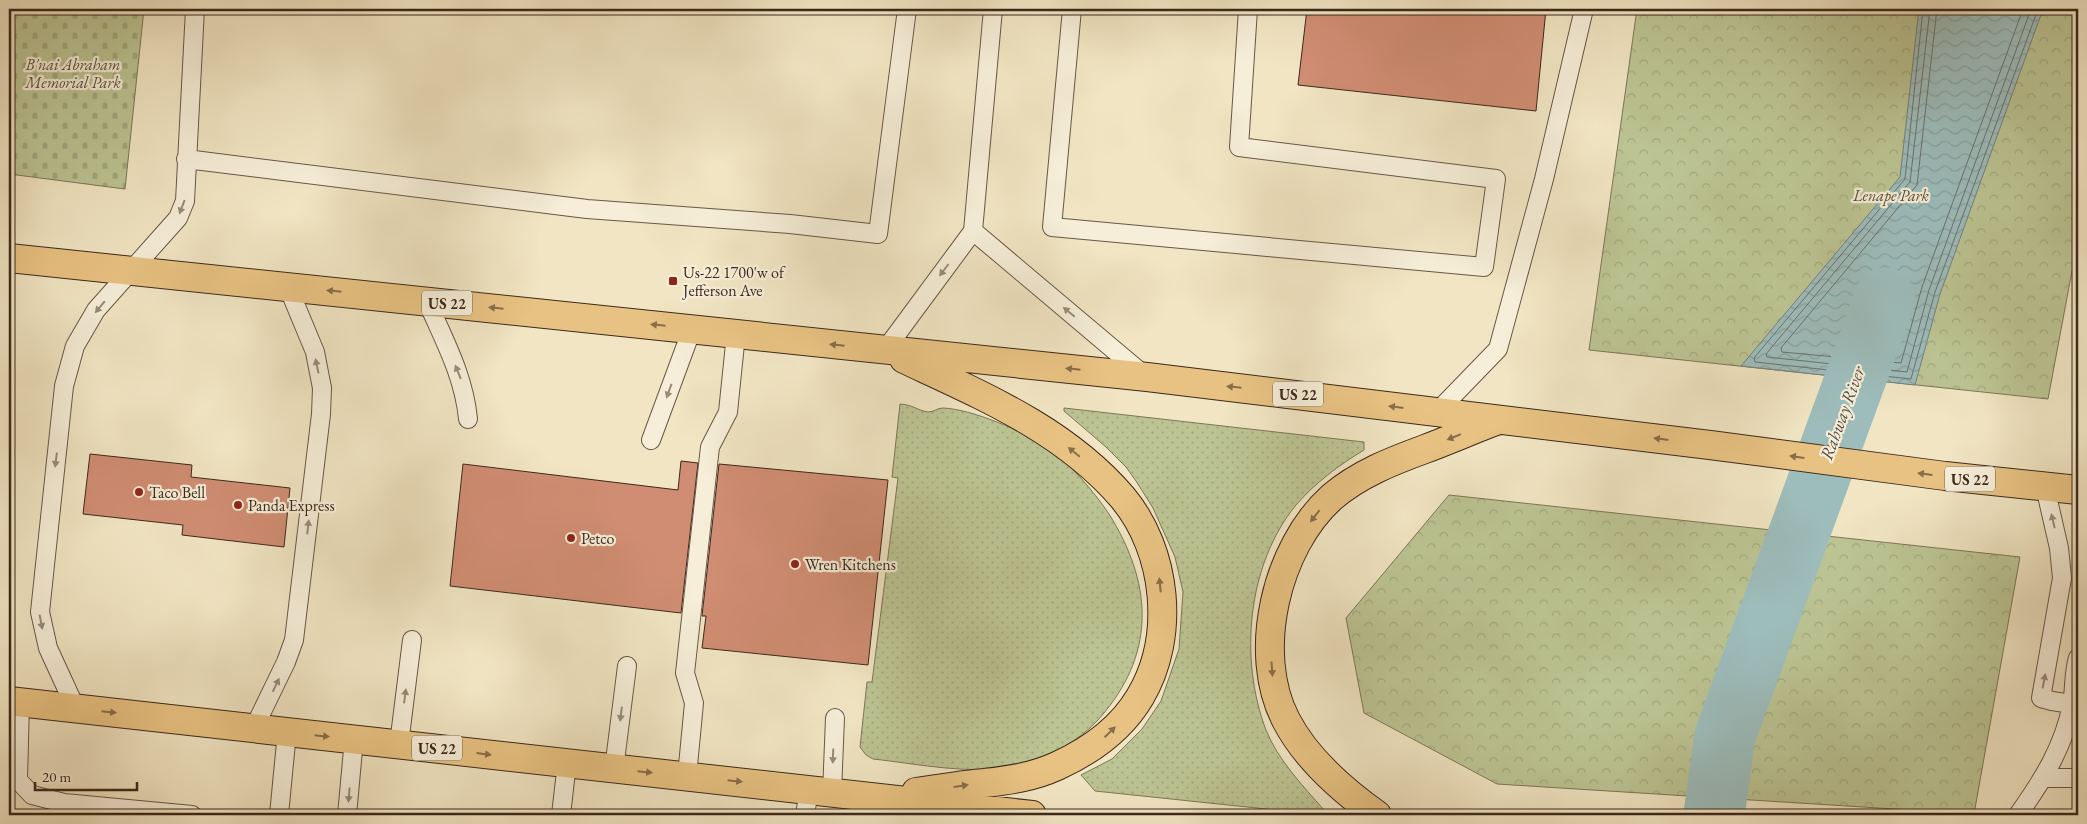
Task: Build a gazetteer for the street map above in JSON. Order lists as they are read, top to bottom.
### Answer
{
  "streets": {
    "highway": ["US 22"]
  },
  "water": ["Rahway River"],
  "parks": ["B'nai Abraham Memorial Park", "Lenape Park"],
  "places": {
    "transit": ["Us-22 1700'w of Jefferson Ave"],
    "other": [
      "Taco Bell",
      "Panda Express",
      "Petco",
      "Wren Kitchens"
    ]
  },
  "scale_bar": "20 m"
}
